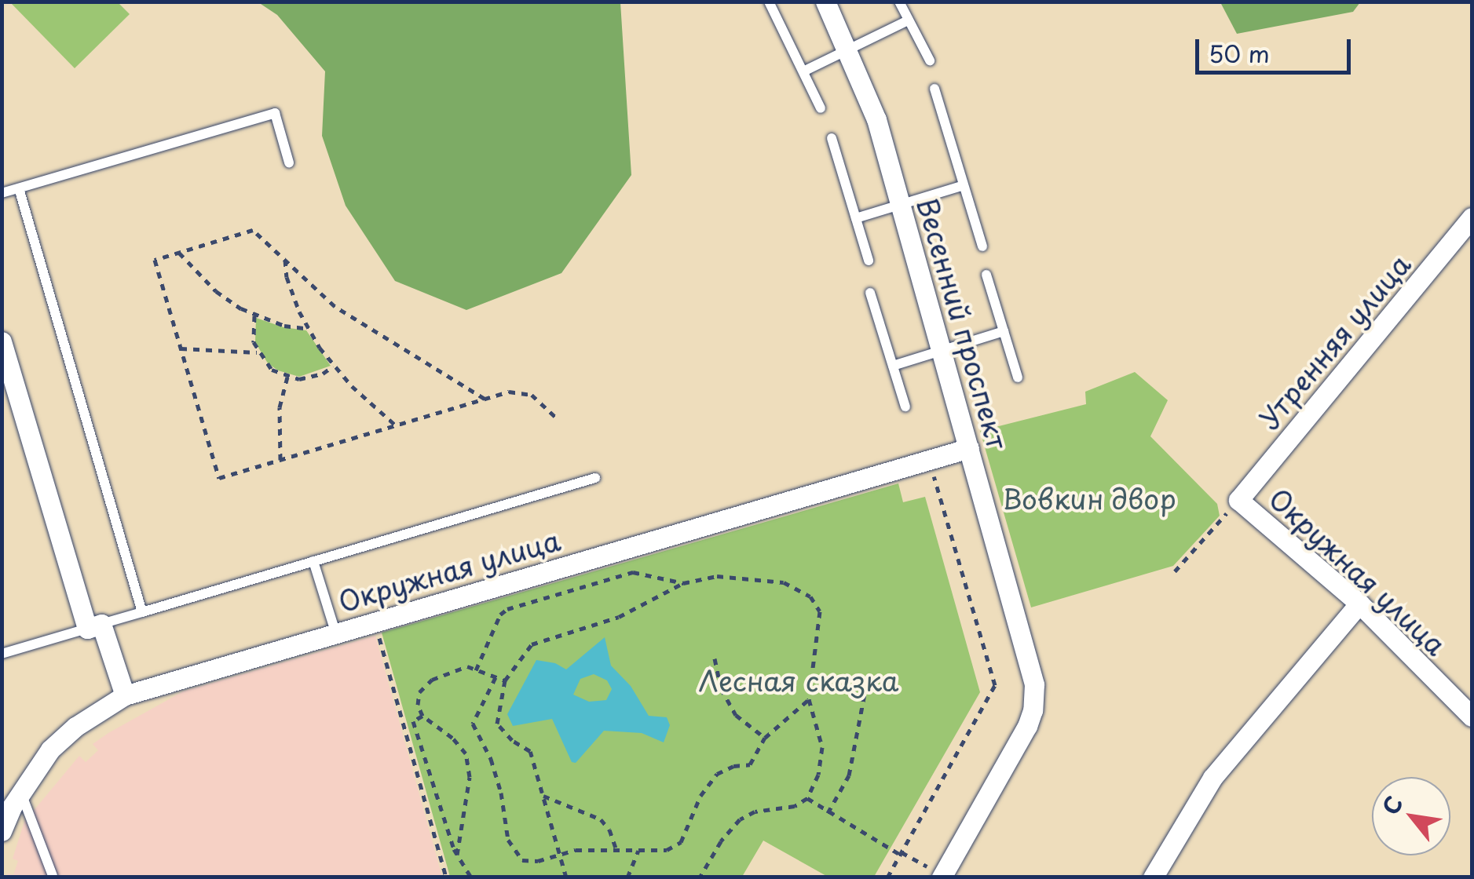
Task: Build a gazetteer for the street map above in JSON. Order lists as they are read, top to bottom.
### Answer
{
  "streets": {
    "street": ["Весенний проспект", "Утренняя улица", "Окружная улица"]
  },
  "crossings": [
    ["Весенний проспект", "Окружная улица"],
    ["Утренняя улица", "Окружная улица"]
  ],
  "parks": ["Вовкин двор", "Лесная сказка"],
  "scale_bar": "50 m",
  "north": "top left"
}
